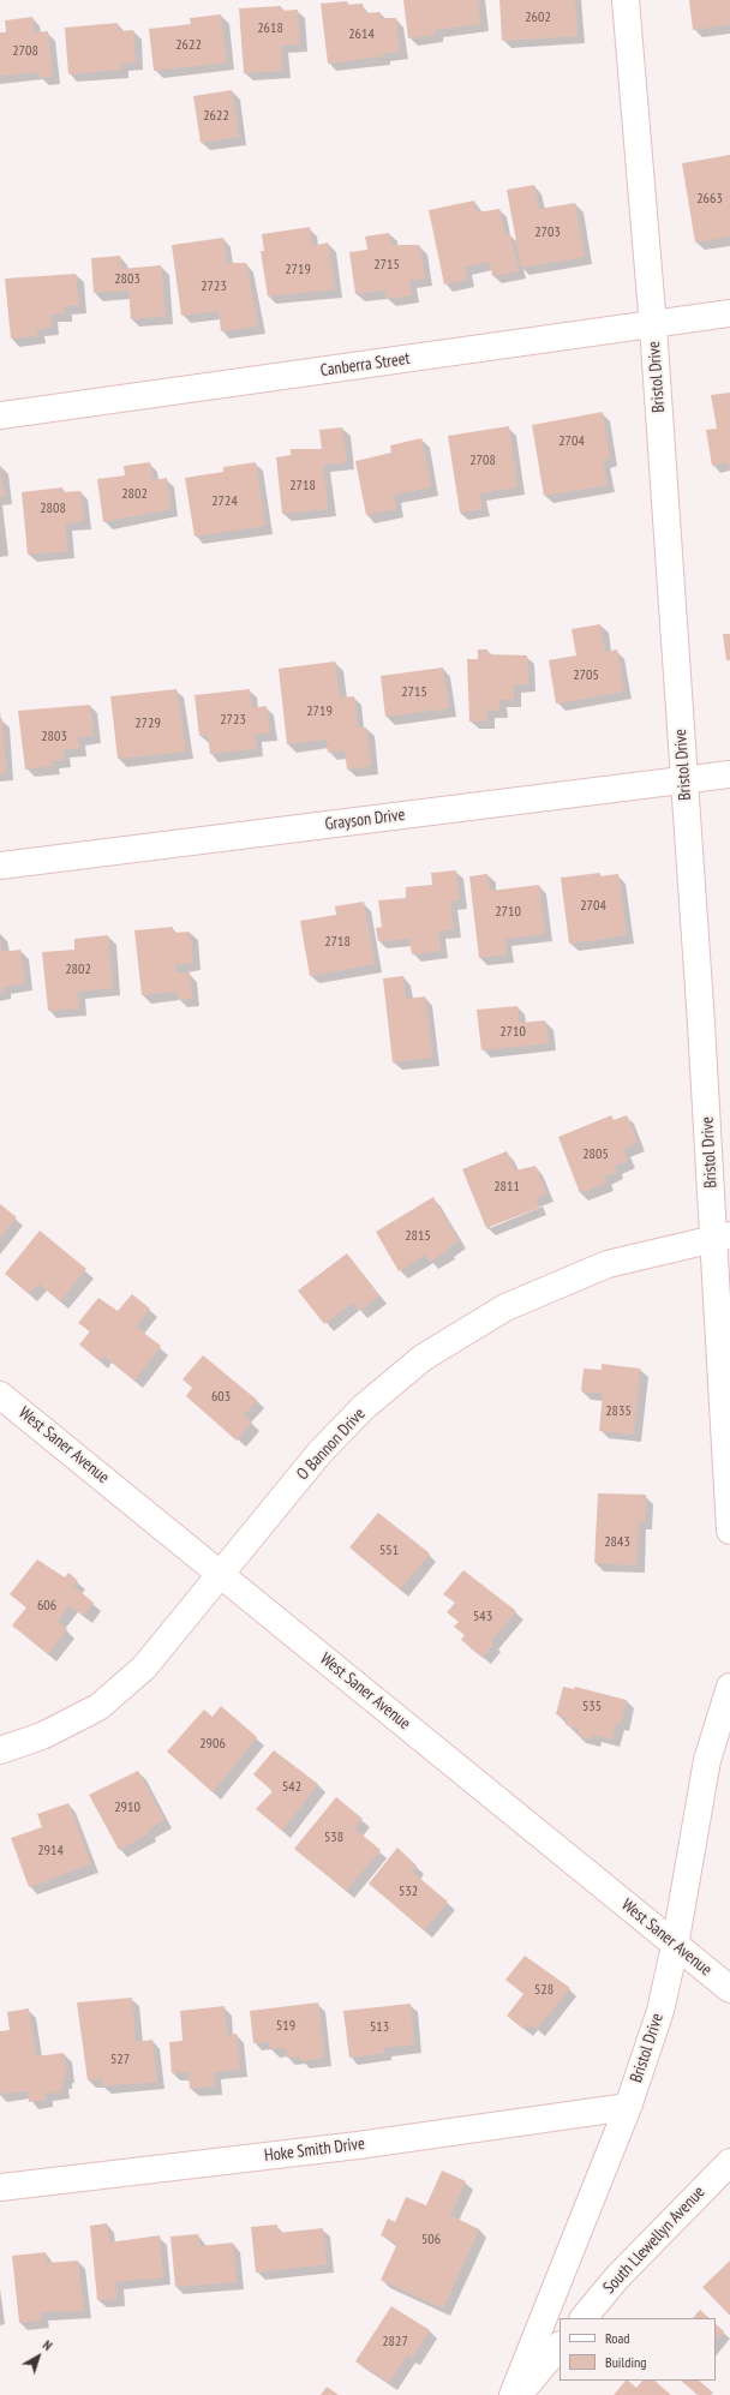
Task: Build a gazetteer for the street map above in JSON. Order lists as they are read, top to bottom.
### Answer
{
  "streets": {
    "street": [
      "Canberra Street",
      "Bristol Drive",
      "Grayson Drive",
      "O Bannon Drive",
      "West Saner Avenue",
      "Hoke Smith Drive",
      "South Llewellyn Avenue"
    ]
  },
  "crossings": [
    ["Canberra Street", "Bristol Drive"],
    ["Bristol Drive", "Grayson Drive"],
    ["Bristol Drive", "O Bannon Drive"],
    ["Bristol Drive", "West Saner Avenue"],
    ["Bristol Drive", "Hoke Smith Drive"],
    ["O Bannon Drive", "West Saner Avenue"]
  ],
  "house_numbers": [
    "2602",
    "2618",
    "2614",
    "2622",
    "2708",
    "2622",
    "2663",
    "2703",
    "2715",
    "2719",
    "2803",
    "2723",
    "2704",
    "2708",
    "2718",
    "2802",
    "2724",
    "2808",
    "2705",
    "2715",
    "2719",
    "2723",
    "2729",
    "2803",
    "2704",
    "2710",
    "2718",
    "2802",
    "2710",
    "2805",
    "2811",
    "2815",
    "603",
    "2835",
    "2843",
    "551",
    "606",
    "543",
    "535",
    "2906",
    "542",
    "2910",
    "538",
    "2914",
    "532",
    "528",
    "519",
    "513",
    "527",
    "506",
    "2827"
  ],
  "legend": ["Road", "Building"],
  "north": "top right"
}
